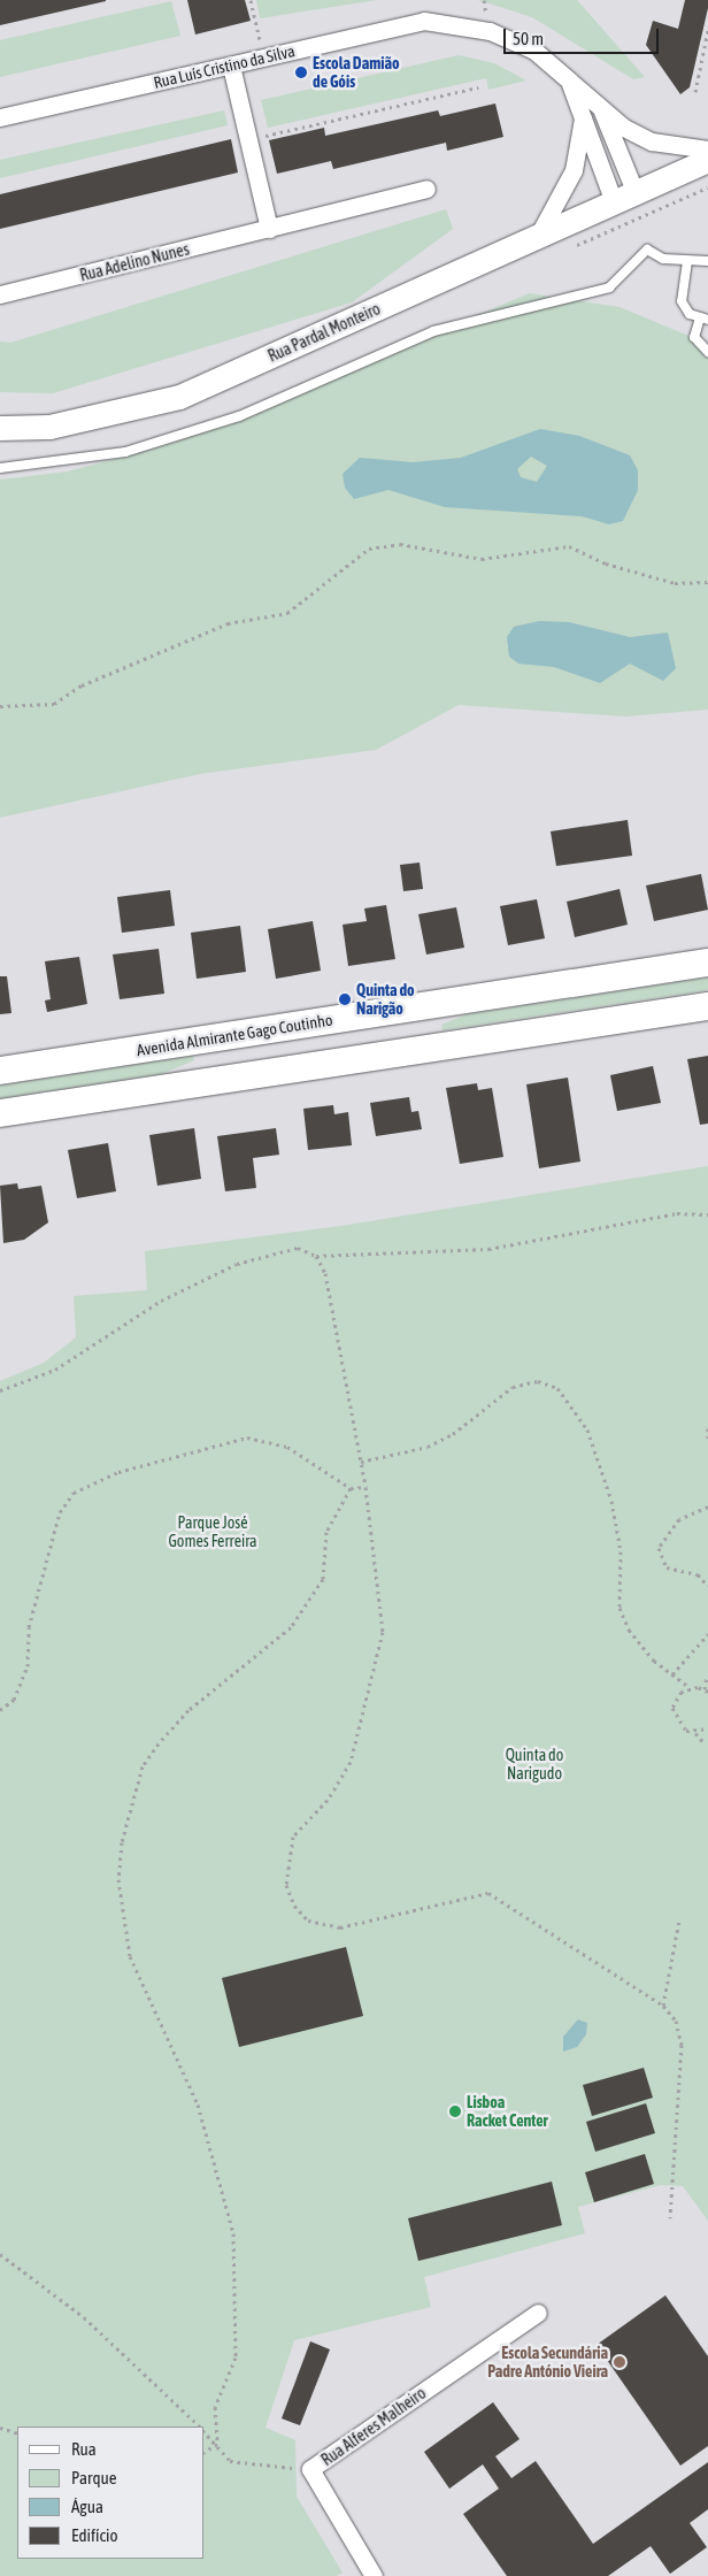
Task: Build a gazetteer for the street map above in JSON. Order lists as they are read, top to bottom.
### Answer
{
  "streets": {
    "main road": ["Avenida Almirante Gago Coutinho"],
    "street": [
      "Rua Luís Cristino da Silva",
      "Rua Adelino Nunes",
      "Rua Pardal Monteiro",
      "Rua Alferes Malheiro"
    ]
  },
  "crossings": [
    ["Rua Luís Cristino da Silva", "Rua Pardal Monteiro"]
  ],
  "parks": ["Parque José Gomes Ferreira", "Quinta do Narigudo"],
  "places": [
    "Escola Damião de Góis",
    "Quinta do Narigão",
    "Lisboa Racket Center",
    "Escola Secundária Padre António Vieira"
  ],
  "legend": [
    "Rua",
    "Parque",
    "Água",
    "Edifício"
  ],
  "scale_bar": "50 m"
}
